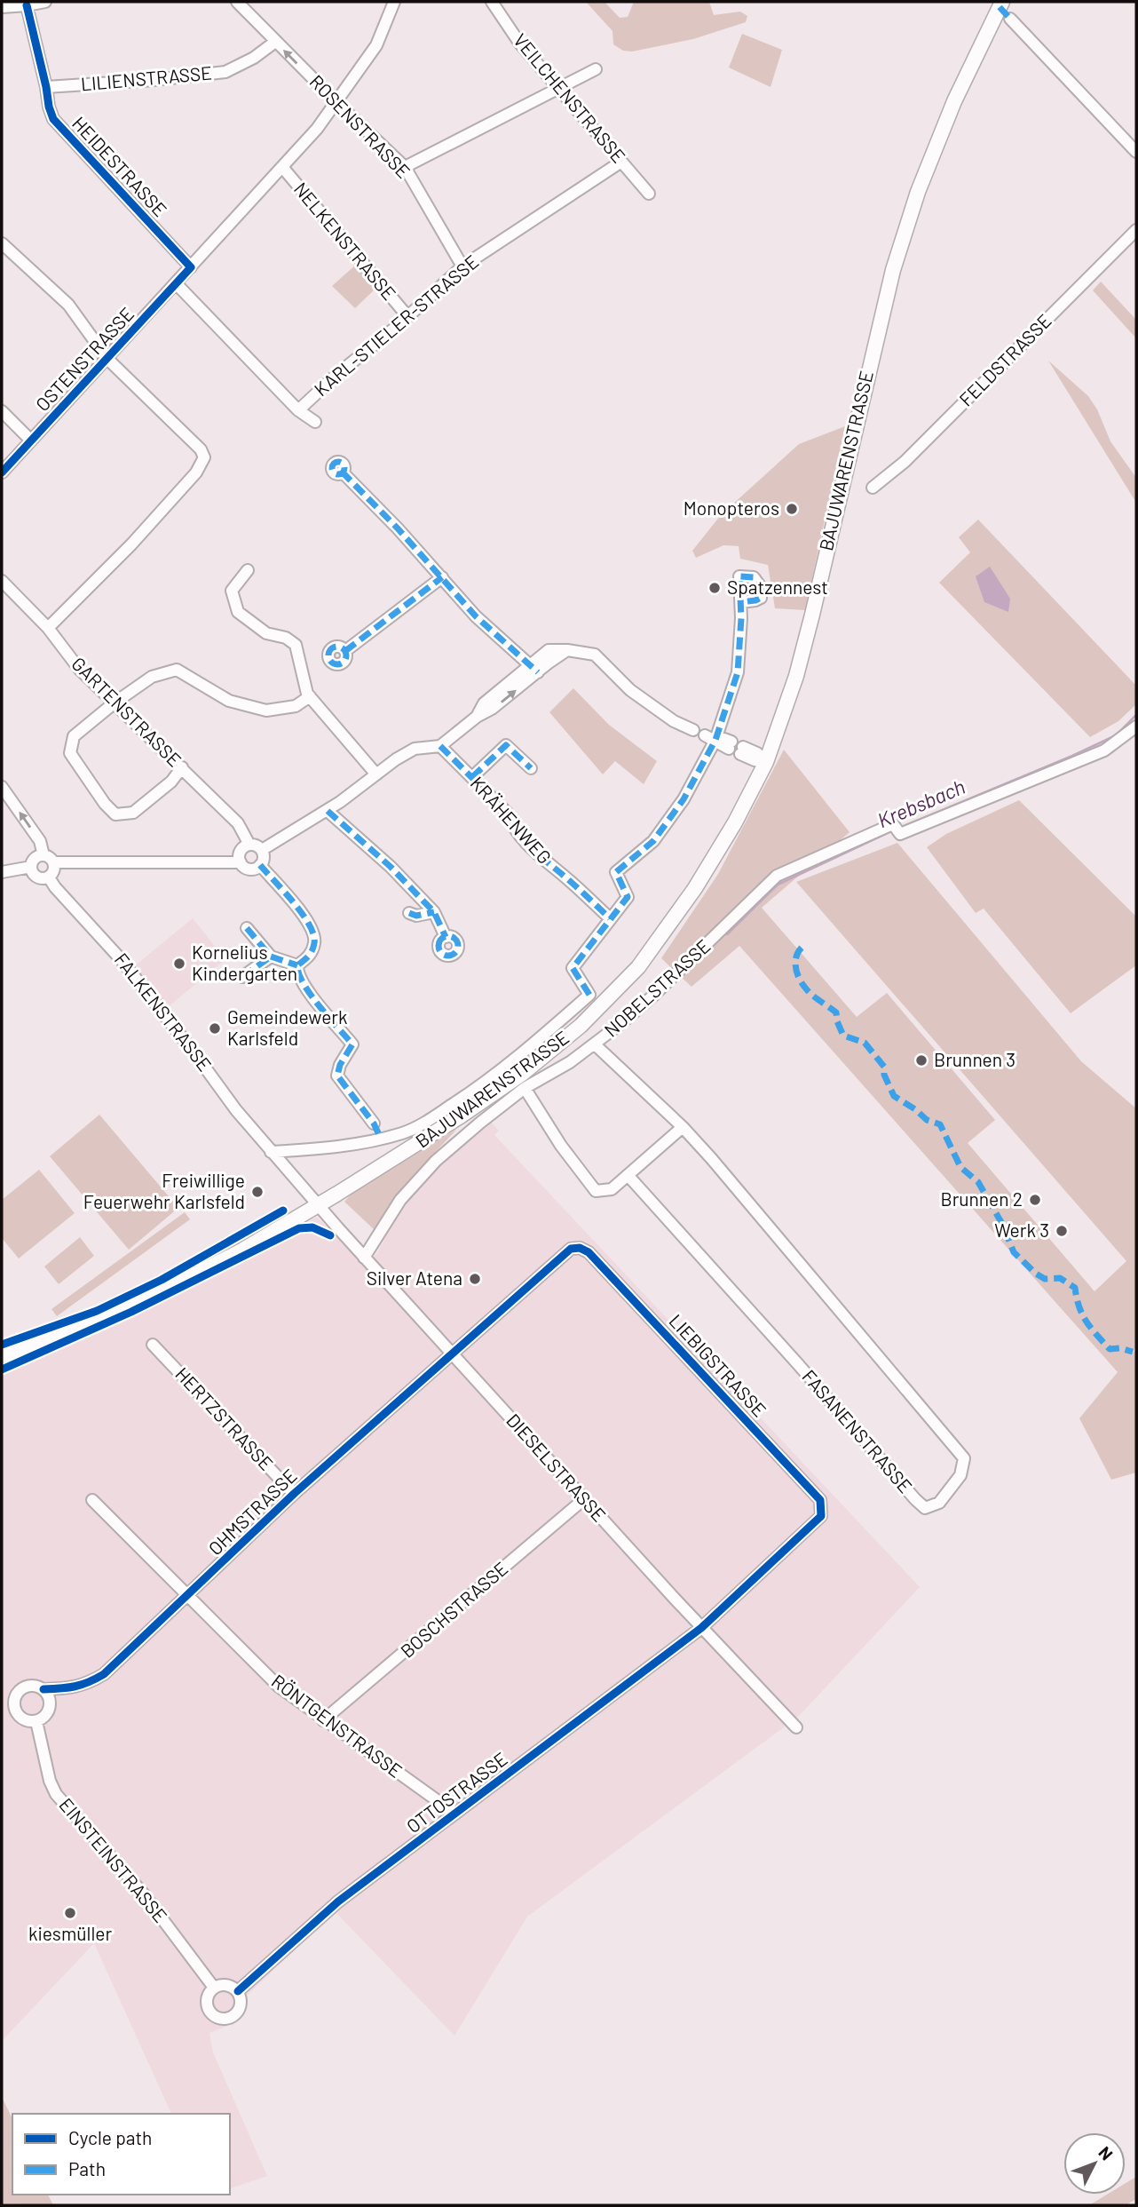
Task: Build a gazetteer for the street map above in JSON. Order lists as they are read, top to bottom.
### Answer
{
  "streets": {
    "main road": ["BAJUWARENSTRASSE"],
    "street": [
      "LILIENSTRASSE",
      "VEILCHENSTRASSE",
      "ROSENSTRASSE",
      "HEIDESTRASSE",
      "NELKENSTRASSE",
      "KARL-STIELER-STRASSE",
      "OSTENSTRASSE",
      "FELDSTRASSE",
      "GARTENSTRASSE",
      "KRÄHENWEG",
      "NOBELSTRASSE",
      "FALKENSTRASSE",
      "LIEBIGSTRASSE",
      "HERTZSTRASSE",
      "FASANENSTRASSE",
      "DIESELSTRASSE",
      "OHMSTRASSE",
      "BOSCHSTRASSE",
      "RÖNTGENSTRASSE",
      "OTTOSTRASSE",
      "EINSTEINSTRASSE"
    ]
  },
  "crossings": [
    ["LILIENSTRASSE", "ROSENSTRASSE"],
    ["LILIENSTRASSE", "HEIDESTRASSE"],
    ["VEILCHENSTRASSE", "KARL-STIELER-STRASSE"],
    ["ROSENSTRASSE", "KARL-STIELER-STRASSE"],
    ["ROSENSTRASSE", "OSTENSTRASSE"],
    ["HEIDESTRASSE", "OSTENSTRASSE"],
    ["NELKENSTRASSE", "KARL-STIELER-STRASSE"],
    ["NELKENSTRASSE", "OSTENSTRASSE"],
    ["BAJUWARENSTRASSE", "FALKENSTRASSE"],
    ["BAJUWARENSTRASSE", "DIESELSTRASSE"],
    ["NOBELSTRASSE", "FASANENSTRASSE"],
    ["NOBELSTRASSE", "DIESELSTRASSE"],
    ["FALKENSTRASSE", "DIESELSTRASSE"],
    ["LIEBIGSTRASSE", "DIESELSTRASSE"],
    ["LIEBIGSTRASSE", "OHMSTRASSE"],
    ["LIEBIGSTRASSE", "OTTOSTRASSE"],
    ["HERTZSTRASSE", "OHMSTRASSE"],
    ["DIESELSTRASSE", "OHMSTRASSE"],
    ["DIESELSTRASSE", "BOSCHSTRASSE"],
    ["DIESELSTRASSE", "OTTOSTRASSE"],
    ["OHMSTRASSE", "RÖNTGENSTRASSE"],
    ["BOSCHSTRASSE", "RÖNTGENSTRASSE"],
    ["RÖNTGENSTRASSE", "OTTOSTRASSE"],
    ["OTTOSTRASSE", "EINSTEINSTRASSE"]
  ],
  "water": ["Krebsbach"],
  "places": [
    "Monopteros",
    "Spatzennest",
    "Kornelius Kindergarten",
    "Gemeindewerk Karlsfeld",
    "Brunnen 3",
    "Freiwillige Feuerwehr Karlsfeld",
    "Brunnen 2",
    "Werk 3",
    "Silver Atena",
    "kiesmüller"
  ],
  "legend": ["Cycle path", "Path"],
  "north": "top right"
}
